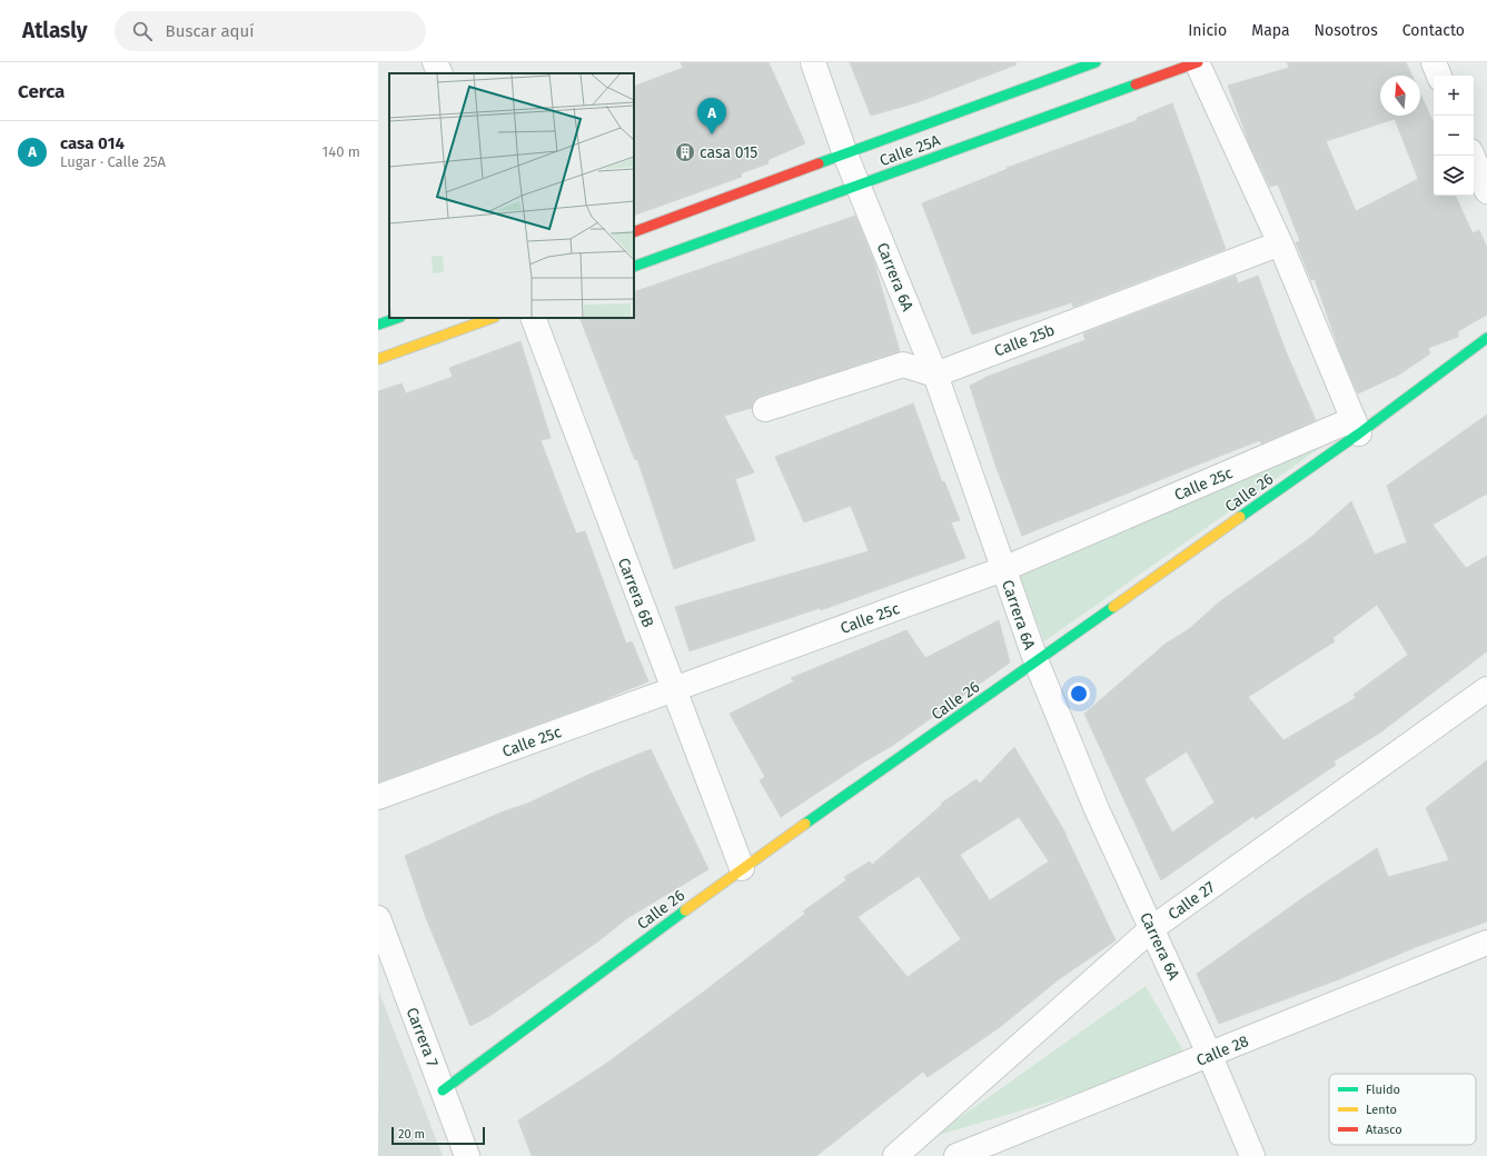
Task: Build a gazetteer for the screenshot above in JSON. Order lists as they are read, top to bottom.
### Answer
{
  "streets": {
    "street": [
      "Calle 25A",
      "Carrera 6A",
      "Calle 25b",
      "Calle 25c",
      "Calle 26",
      "Carrera 6B",
      "Calle 27",
      "Carrera 7",
      "Calle 28"
    ]
  },
  "crossings": [
    ["Calle 25A", "Carrera 6A"],
    ["Carrera 6A", "Calle 25b"],
    ["Carrera 6A", "Calle 25c"],
    ["Carrera 6A", "Calle 26"],
    ["Carrera 6A", "Calle 27"],
    ["Carrera 6A", "Calle 28"],
    ["Calle 25c", "Calle 26"],
    ["Calle 25c", "Carrera 6B"],
    ["Calle 26", "Carrera 6B"],
    ["Calle 26", "Carrera 7"]
  ],
  "places": {
    "building": ["casa 015"]
  },
  "legend": ["Fluido", "Lento", "Atasco"],
  "scale_bar": "20 m",
  "north": "top",
  "page": {
    "header": "Atlasly",
    "search": "Buscar aquí",
    "nav": [
      "Inicio",
      "Mapa",
      "Nosotros",
      "Contacto"
    ],
    "heading": "Cerca",
    "map_buttons": ["+", "−"],
    "pins": "A",
    "list": [
      {
        "mark": "A",
        "name": "casa 014",
        "note": "Lugar · Calle 25A",
        "value": "140 m"
      }
    ],
    "scale": "20 m"
  }
}
